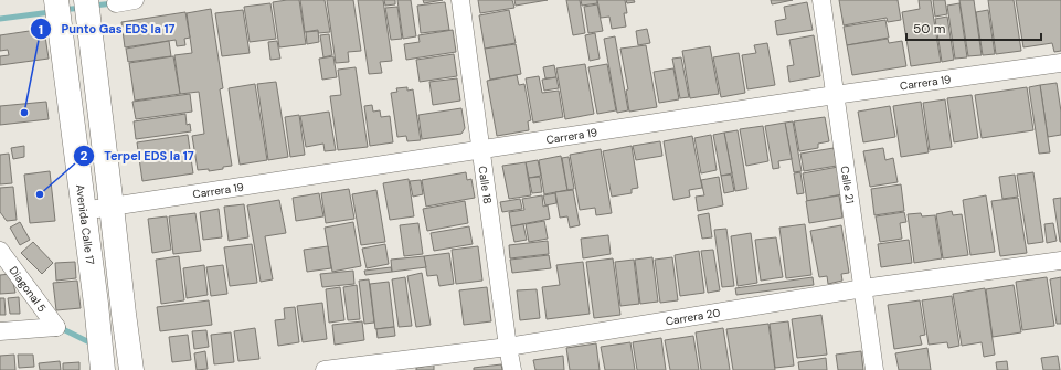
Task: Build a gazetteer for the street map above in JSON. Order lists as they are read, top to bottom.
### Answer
{
  "streets": {
    "main road": ["Avenida Calle 17"],
    "street": [
      "Carrera 19",
      "Calle 18",
      "Calle 21",
      "Diagonal 5",
      "Carrera 20"
    ]
  },
  "crossings": [
    ["Carrera 19", "Calle 18"],
    ["Carrera 19", "Calle 21"],
    ["Carrera 19", "Avenida Calle 17"],
    ["Calle 18", "Carrera 20"],
    ["Calle 21", "Carrera 20"]
  ],
  "places": ["Punto Gas EDS la 17", "Terpel EDS la 17"],
  "scale_bar": "50 m"
}
